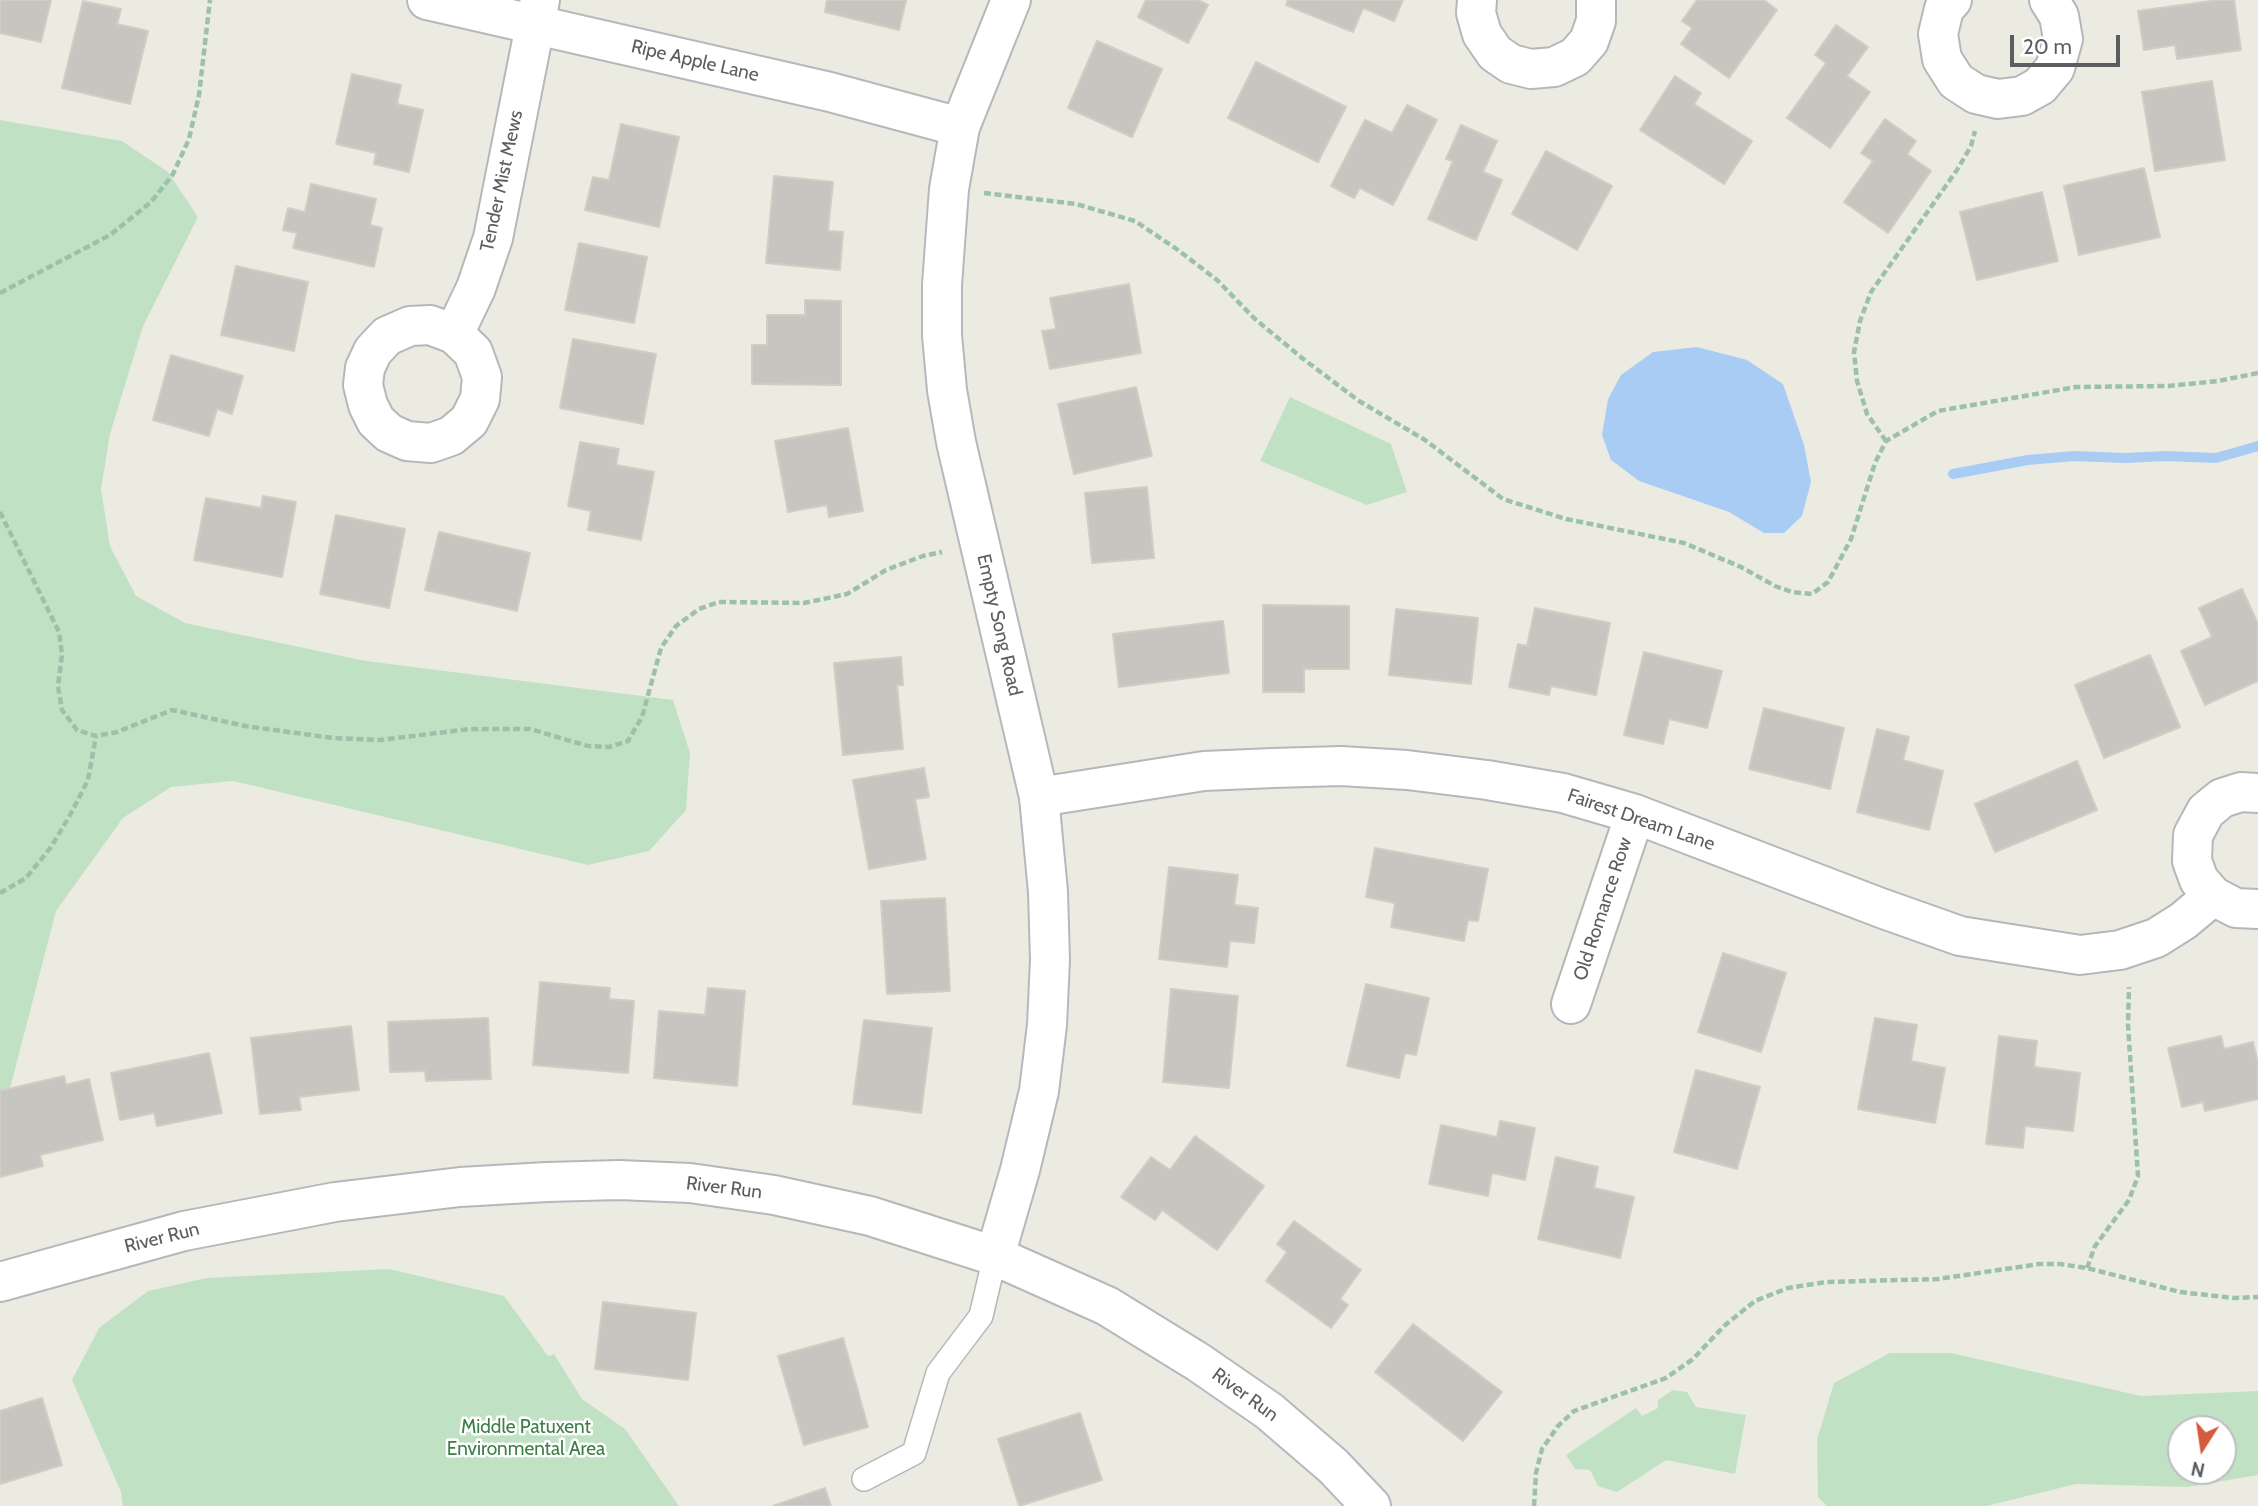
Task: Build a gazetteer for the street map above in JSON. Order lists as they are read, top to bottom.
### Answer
{
  "streets": {
    "street": [
      "Ripe Apple Lane",
      "Tender Mist Mews",
      "Empty Song Road",
      "Fairest Dream Lane",
      "Old Romance Row",
      "River Run"
    ]
  },
  "crossings": [
    ["Ripe Apple Lane", "Tender Mist Mews"],
    ["Ripe Apple Lane", "Empty Song Road"],
    ["Empty Song Road", "Fairest Dream Lane"],
    ["Empty Song Road", "River Run"],
    ["Fairest Dream Lane", "Old Romance Row"]
  ],
  "parks": ["Middle Patuxent Environmental Area"],
  "scale_bar": "20 m",
  "north": "bottom"
}
